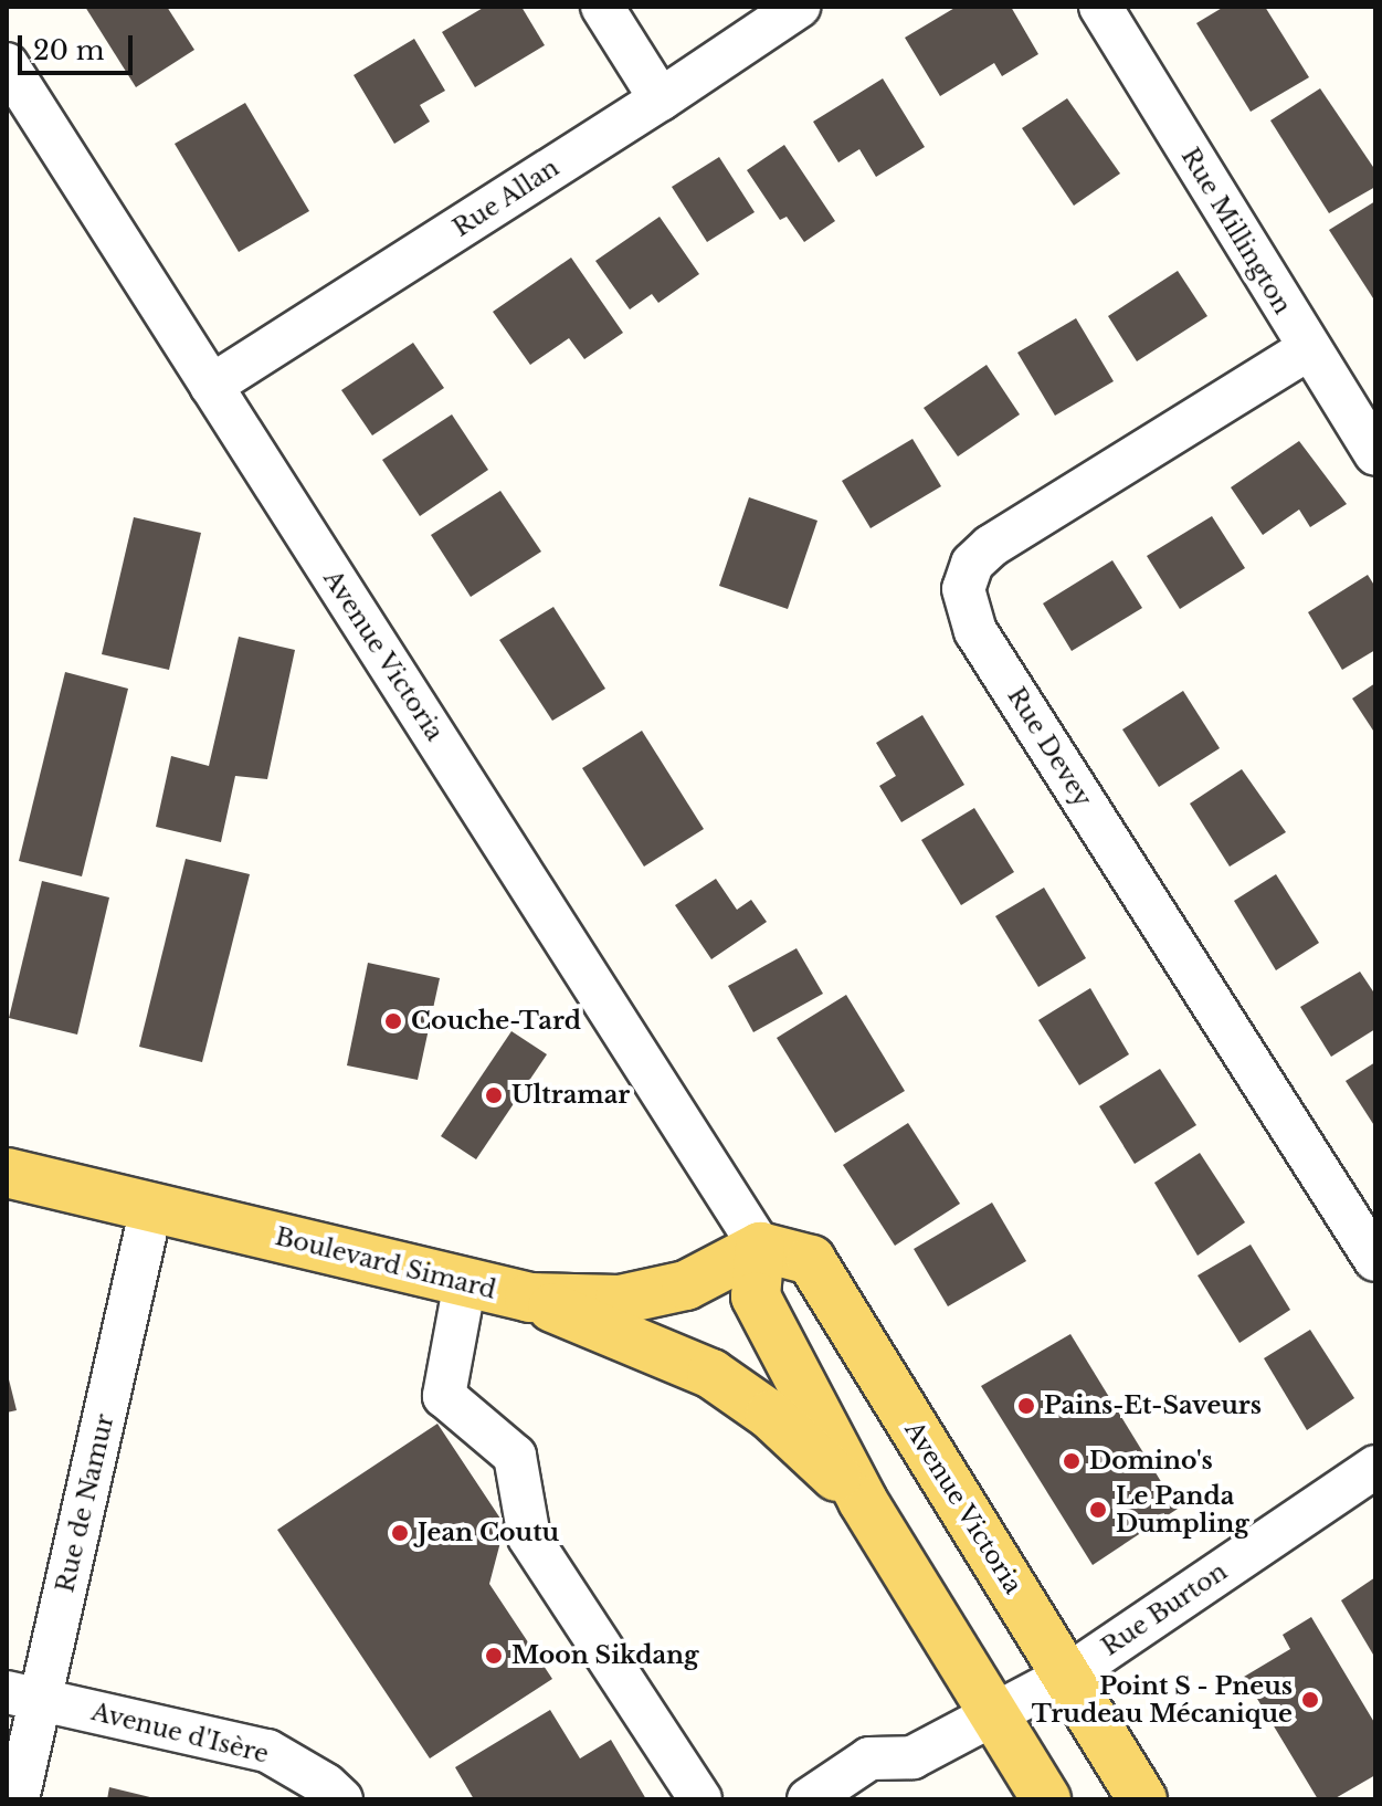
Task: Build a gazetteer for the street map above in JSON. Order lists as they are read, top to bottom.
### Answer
{
  "streets": {
    "main road": ["Avenue Victoria", "Boulevard Simard"],
    "street": [
      "Rue Allan",
      "Rue Millington",
      "Rue Devey",
      "Rue de Namur",
      "Rue Burton",
      "Avenue d'Isère"
    ]
  },
  "crossings": [
    ["Rue Allan", "Avenue Victoria"],
    ["Rue Millington", "Rue Devey"],
    ["Avenue Victoria", "Boulevard Simard"],
    ["Avenue Victoria", "Rue Burton"],
    ["Boulevard Simard", "Rue de Namur"],
    ["Rue de Namur", "Avenue d'Isère"]
  ],
  "places": [
    "Couche-Tard",
    "Ultramar",
    "Pains-Et-Saveurs",
    "Domino's",
    "Le Panda Dumpling",
    "Jean Coutu",
    "Moon Sikdang",
    "Point S - Pneus Trudeau Mécanique"
  ],
  "scale_bar": "20 m"
}
